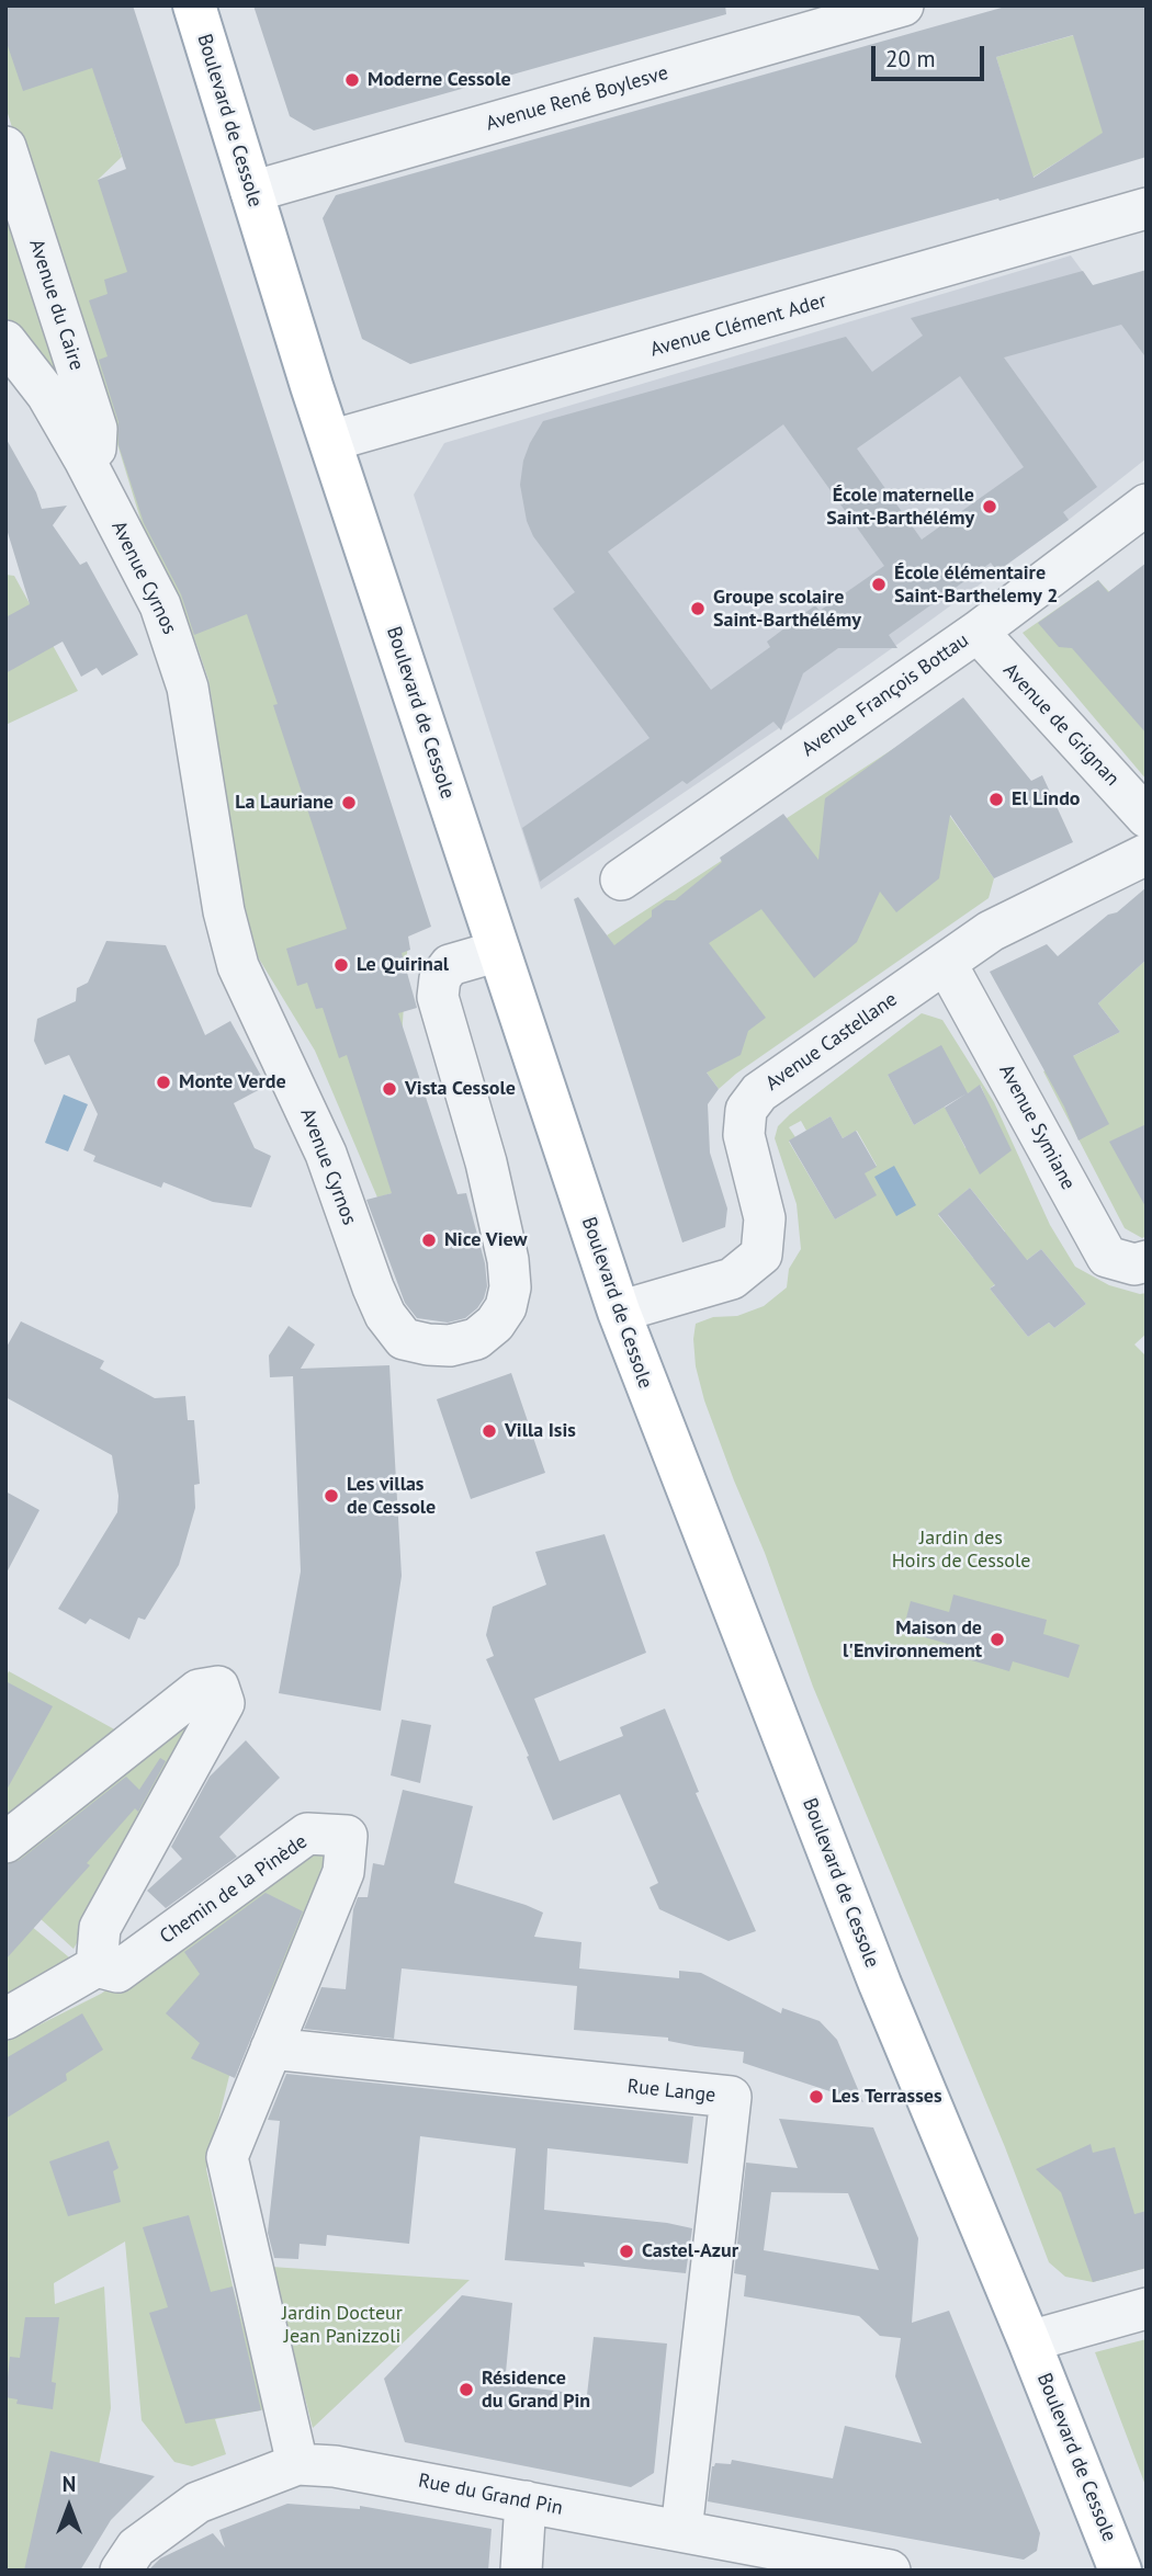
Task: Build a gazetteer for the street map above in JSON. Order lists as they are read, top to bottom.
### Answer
{
  "streets": {
    "main road": ["Boulevard de Cessole"],
    "street": [
      "Avenue René Boylesve",
      "Avenue du Caire",
      "Avenue Clément Ader",
      "Avenue Cyrnos",
      "Avenue François Bottau",
      "Avenue de Grignan",
      "Avenue Castellane",
      "Avenue Symiane",
      "Chemin de la Pinède",
      "Rue Lange",
      "Rue du Grand Pin"
    ]
  },
  "crossings": [
    ["Avenue René Boylesve", "Boulevard de Cessole"],
    ["Boulevard de Cessole", "Avenue Clément Ader"],
    ["Boulevard de Cessole", "Avenue Cyrnos"],
    ["Boulevard de Cessole", "Avenue Castellane"],
    ["Avenue du Caire", "Avenue Cyrnos"],
    ["Avenue François Bottau", "Avenue de Grignan"],
    ["Avenue Castellane", "Avenue Symiane"],
    ["Chemin de la Pinède", "Rue Lange"],
    ["Chemin de la Pinède", "Rue du Grand Pin"],
    ["Rue Lange", "Rue du Grand Pin"]
  ],
  "parks": ["Jardin des Hoirs de Cessole", "Jardin Docteur Jean Panizzoli"],
  "places": [
    "Moderne Cessole",
    "École maternelle Saint-Barthélémy",
    "École élémentaire Saint-Barthelemy 2",
    "Groupe scolaire Saint-Barthélémy",
    "El Lindo",
    "La Lauriane",
    "Le Quirinal",
    "Monte Verde",
    "Vista Cessole",
    "Nice View",
    "Villa Isis",
    "Les villas de Cessole",
    "Maison de l'Environnement",
    "Les Terrasses",
    "Castel-Azur",
    "Résidence du Grand Pin"
  ],
  "scale_bar": "20 m",
  "north": "top"
}
